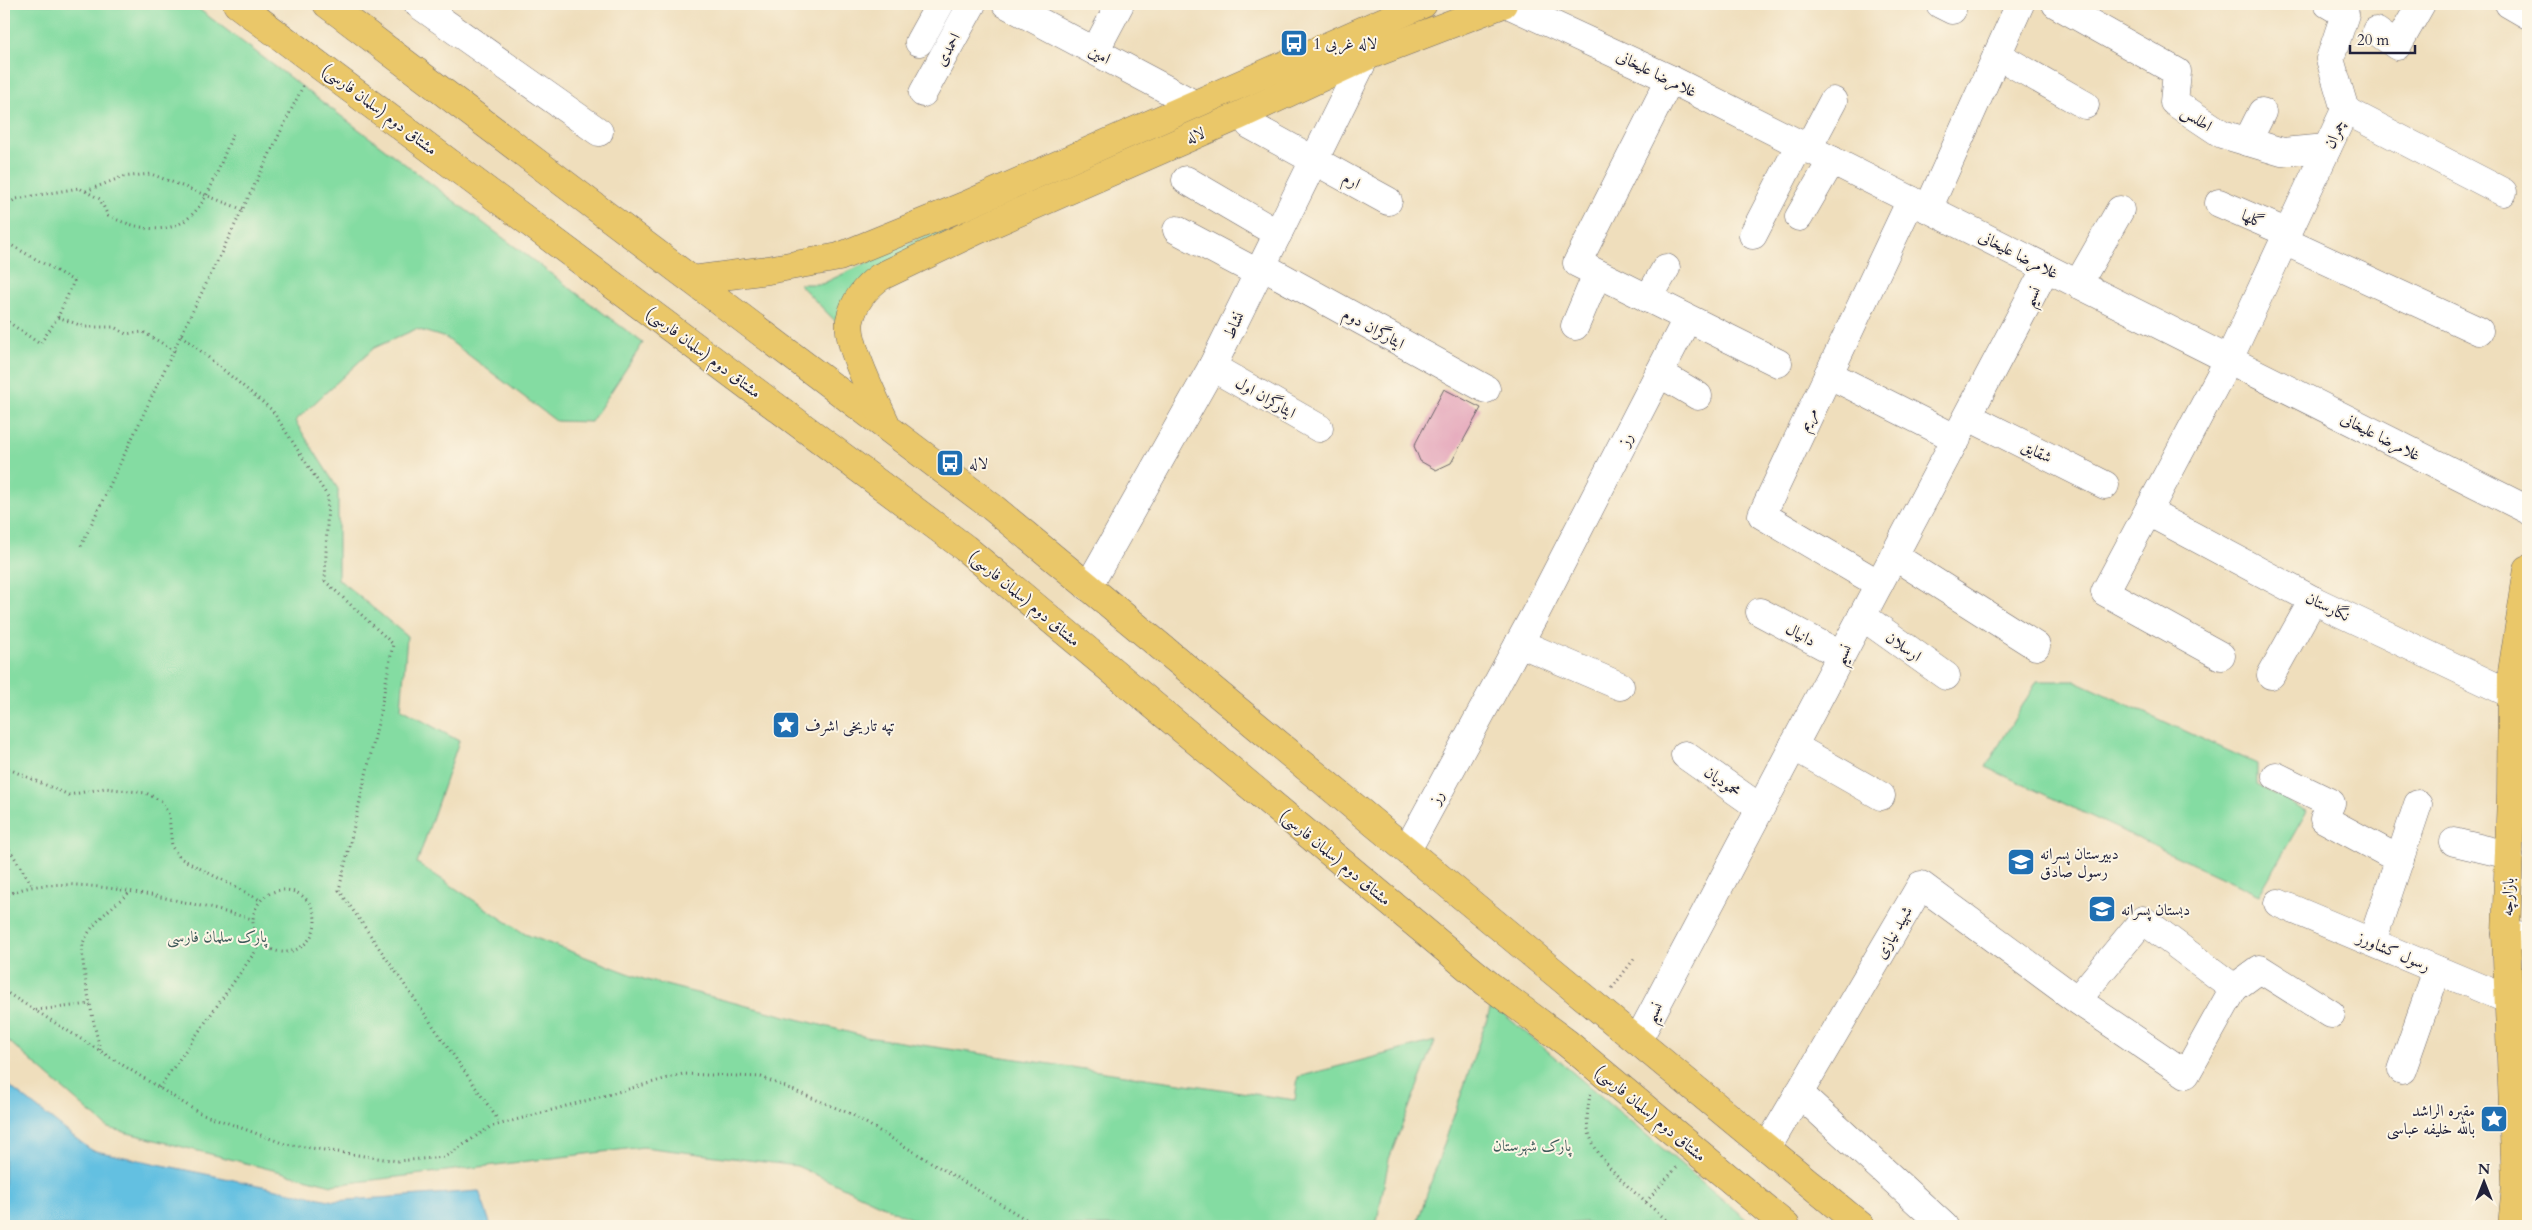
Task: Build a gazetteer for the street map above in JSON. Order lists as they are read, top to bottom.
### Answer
{
  "streets": {
    "main road": ["مشتاق دوم (سلمان فارسی)", "لاله", "بازارچه"],
    "street": [
      "احمدی",
      "امین",
      "غلامرضا علیخانی",
      "اطلس",
      "چمران",
      "ارم",
      "گلها",
      "نسیم",
      "نشاط",
      "ایثارگران دوم",
      "ایثارگران اول",
      "مریم",
      "رز",
      "شقایق",
      "نگارستان",
      "دانیال",
      "ارسلان",
      "محمودیان",
      "شهید نیازی",
      "رسول کشاورز"
    ]
  },
  "crossings": [
    ["امین", "لاله"],
    ["غلامرضا علیخانی", "چمران"],
    ["غلامرضا علیخانی", "نسیم"],
    ["غلامرضا علیخانی", "مریم"],
    ["اطلس", "چمران"],
    ["چمران", "گلها"],
    ["لاله", "نشاط"],
    ["ارم", "نشاط"],
    ["نسیم", "مریم"],
    ["نسیم", "شقایق"],
    ["نسیم", "دانیال"],
    ["نسیم", "ارسلان"],
    ["نسیم", "محمودیان"],
    ["نشاط", "ایثارگران دوم"],
    ["نشاط", "ایثارگران اول"],
    ["مریم", "شقایق"],
    ["نگارستان", "بازارچه"],
    ["بازارچه", "رسول کشاورز"]
  ],
  "parks": ["پارک سلمان فارسی", "پارک شهرستان"],
  "places": {
    "bus stop": ["لاله غربی 1", "لاله"],
    "place": ["تپه تاریخی اشرف", "مقبره الراشد بالله خلیفه عباسی"],
    "school or university": ["دبیرستان پسرانه رسول صادق", "دبستان پسرانه"]
  },
  "scale_bar": "20 m",
  "north": "top"
}
